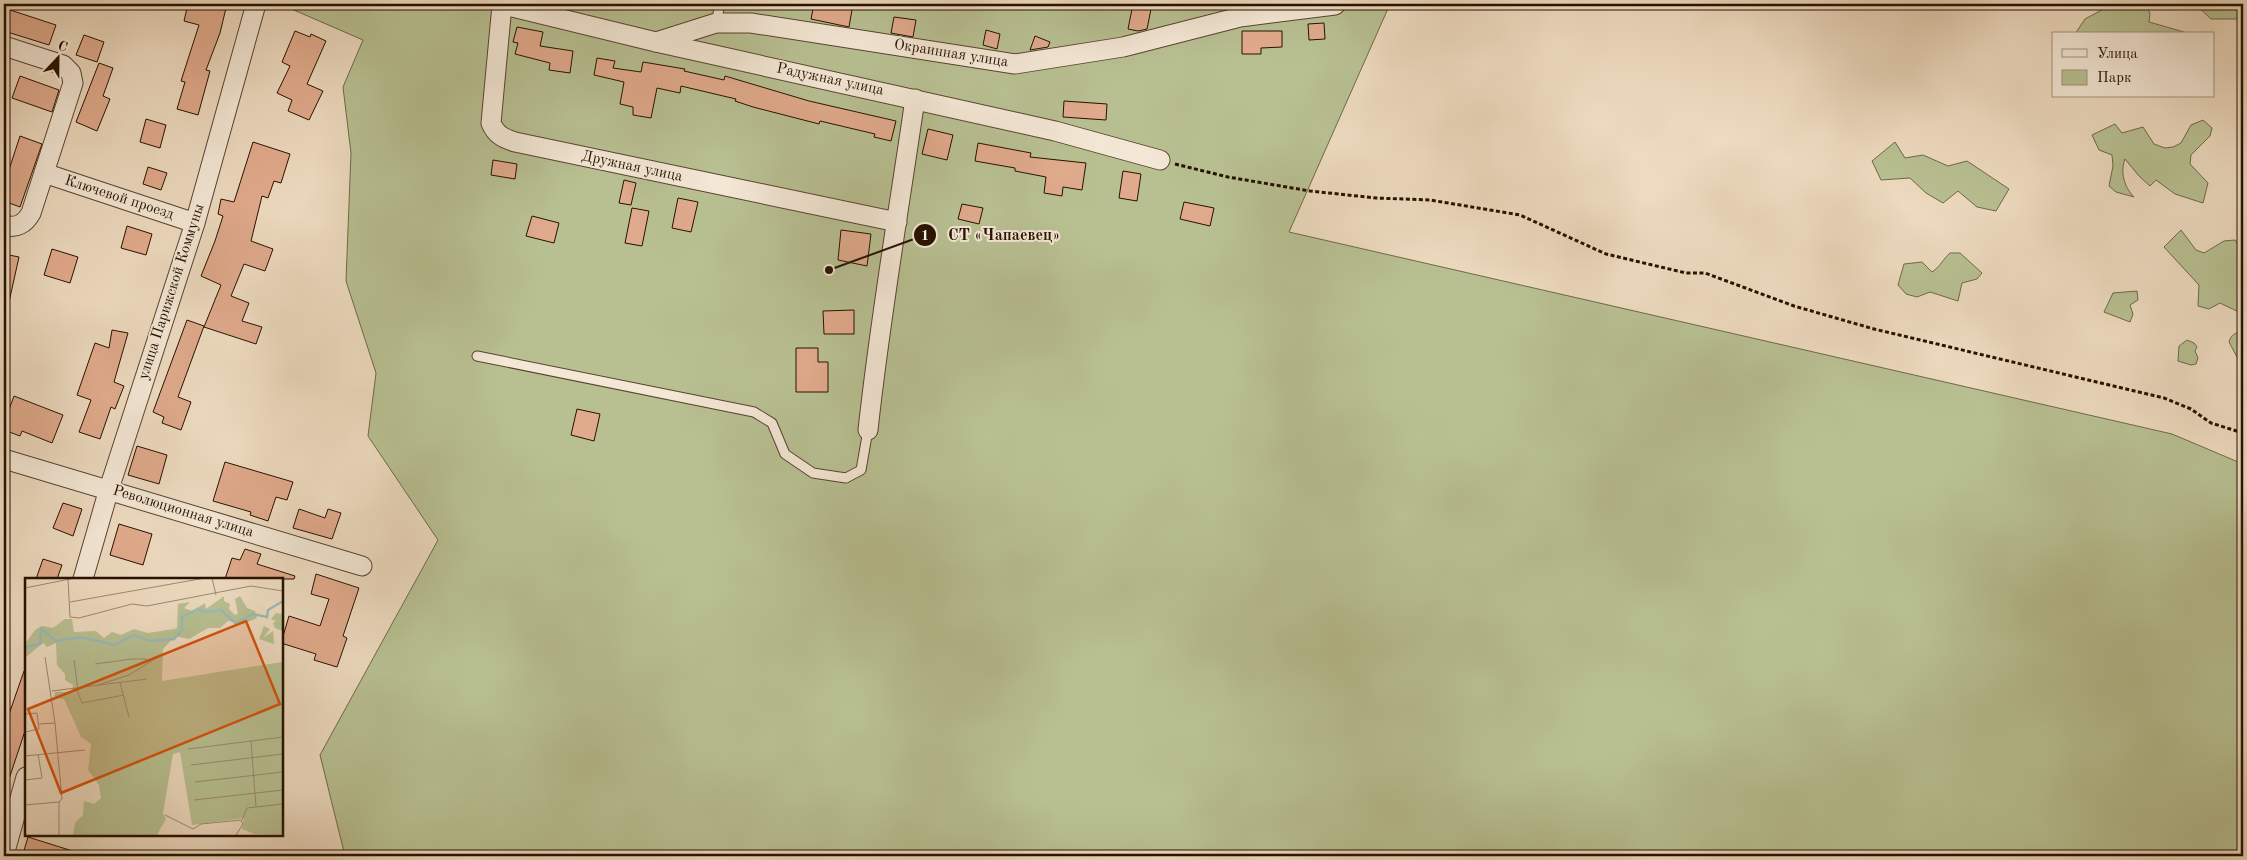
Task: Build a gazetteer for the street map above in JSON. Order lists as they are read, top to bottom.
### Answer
{
  "streets": {
    "street": [
      "Окраинная улица",
      "Радужная улица",
      "Дружная улица",
      "Ключевой проезд",
      "улица Парижской Коммуны",
      "Революционная улица"
    ]
  },
  "crossings": [
    ["Окраинная улица", "Радужная улица"],
    ["Радужная улица", "Дружная улица"],
    ["Ключевой проезд", "улица Парижской Коммуны"],
    ["улица Парижской Коммуны", "Революционная улица"]
  ],
  "places": ["СТ «Чапаевец»"],
  "legend": ["Улица", "Парк"],
  "north": "top"
}
